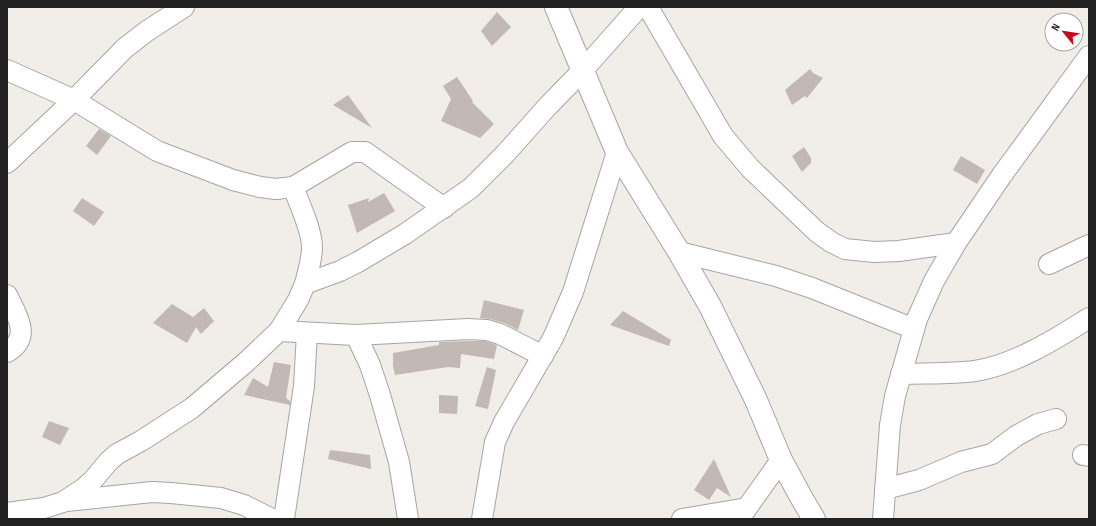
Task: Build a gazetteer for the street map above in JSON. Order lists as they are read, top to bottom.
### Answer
{
  "north": "top left"
}
